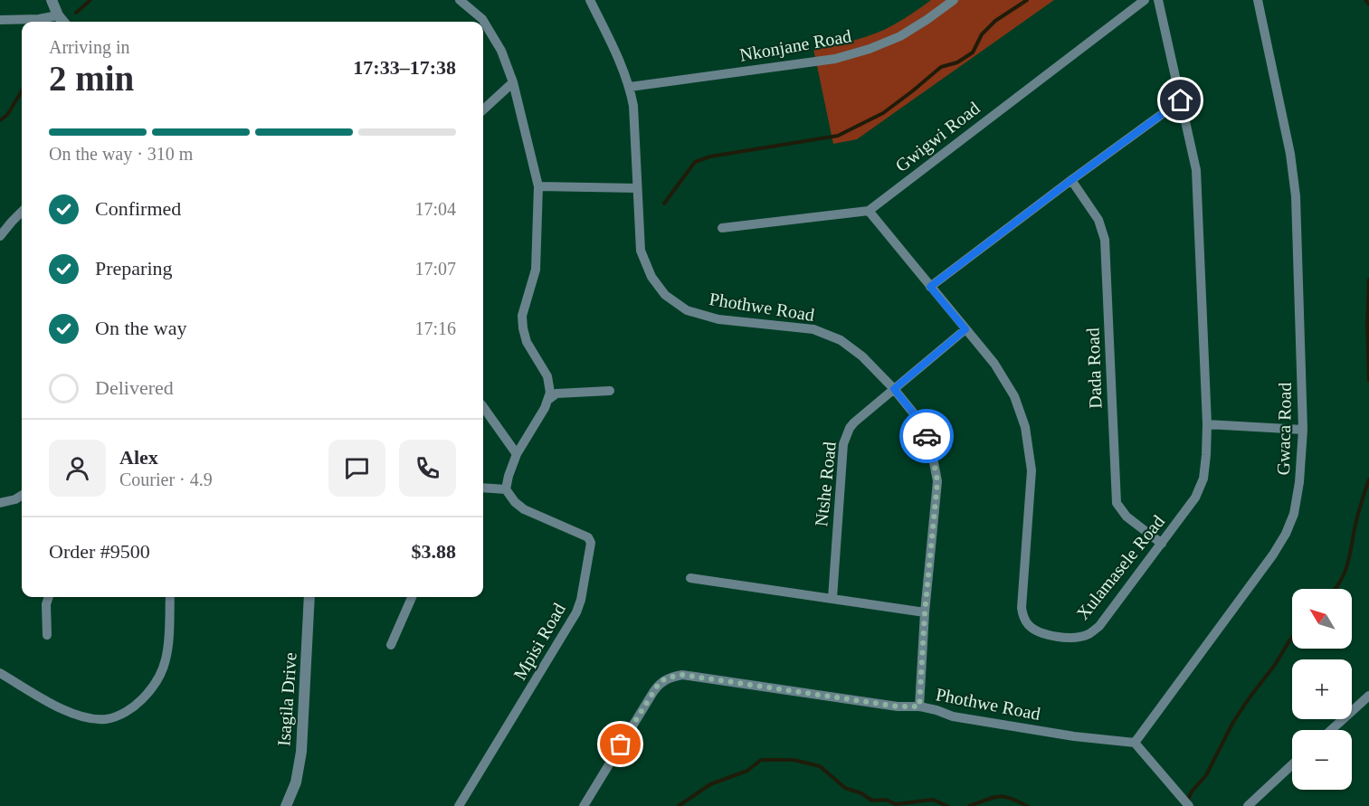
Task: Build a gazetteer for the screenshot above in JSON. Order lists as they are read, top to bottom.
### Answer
{
  "streets": {
    "street": [
      "Nkonjane Road",
      "Gwigwi Road",
      "Phothwe Road",
      "Dada Road",
      "Gwaca Road",
      "Ntshe Road",
      "Xulamasele Road",
      "Mpisi Road",
      "Isagila Drive"
    ]
  },
  "crossings": [
    ["Nkonjane Road", "Phothwe Road"],
    ["Gwigwi Road", "Xulamasele Road"],
    ["Phothwe Road", "Gwaca Road"],
    ["Phothwe Road", "Ntshe Road"],
    ["Dada Road", "Xulamasele Road"],
    ["Ntshe Road", "Xulamasele Road"]
  ],
  "north": "top left",
  "page": {
    "heading": ["2 min", "Arriving in", "17:33–17:38"],
    "panel": [
      "Alex",
      "Courier · 4.9",
      "Order #9500",
      "$3.88"
    ],
    "bar": "On the way · 310 m",
    "list": [
      ["Confirmed", "17:04"],
      ["Preparing", "17:07"],
      ["On the way", "17:16"],
      "Delivered"
    ],
    "map_buttons": ["+", "−"]
  }
}
